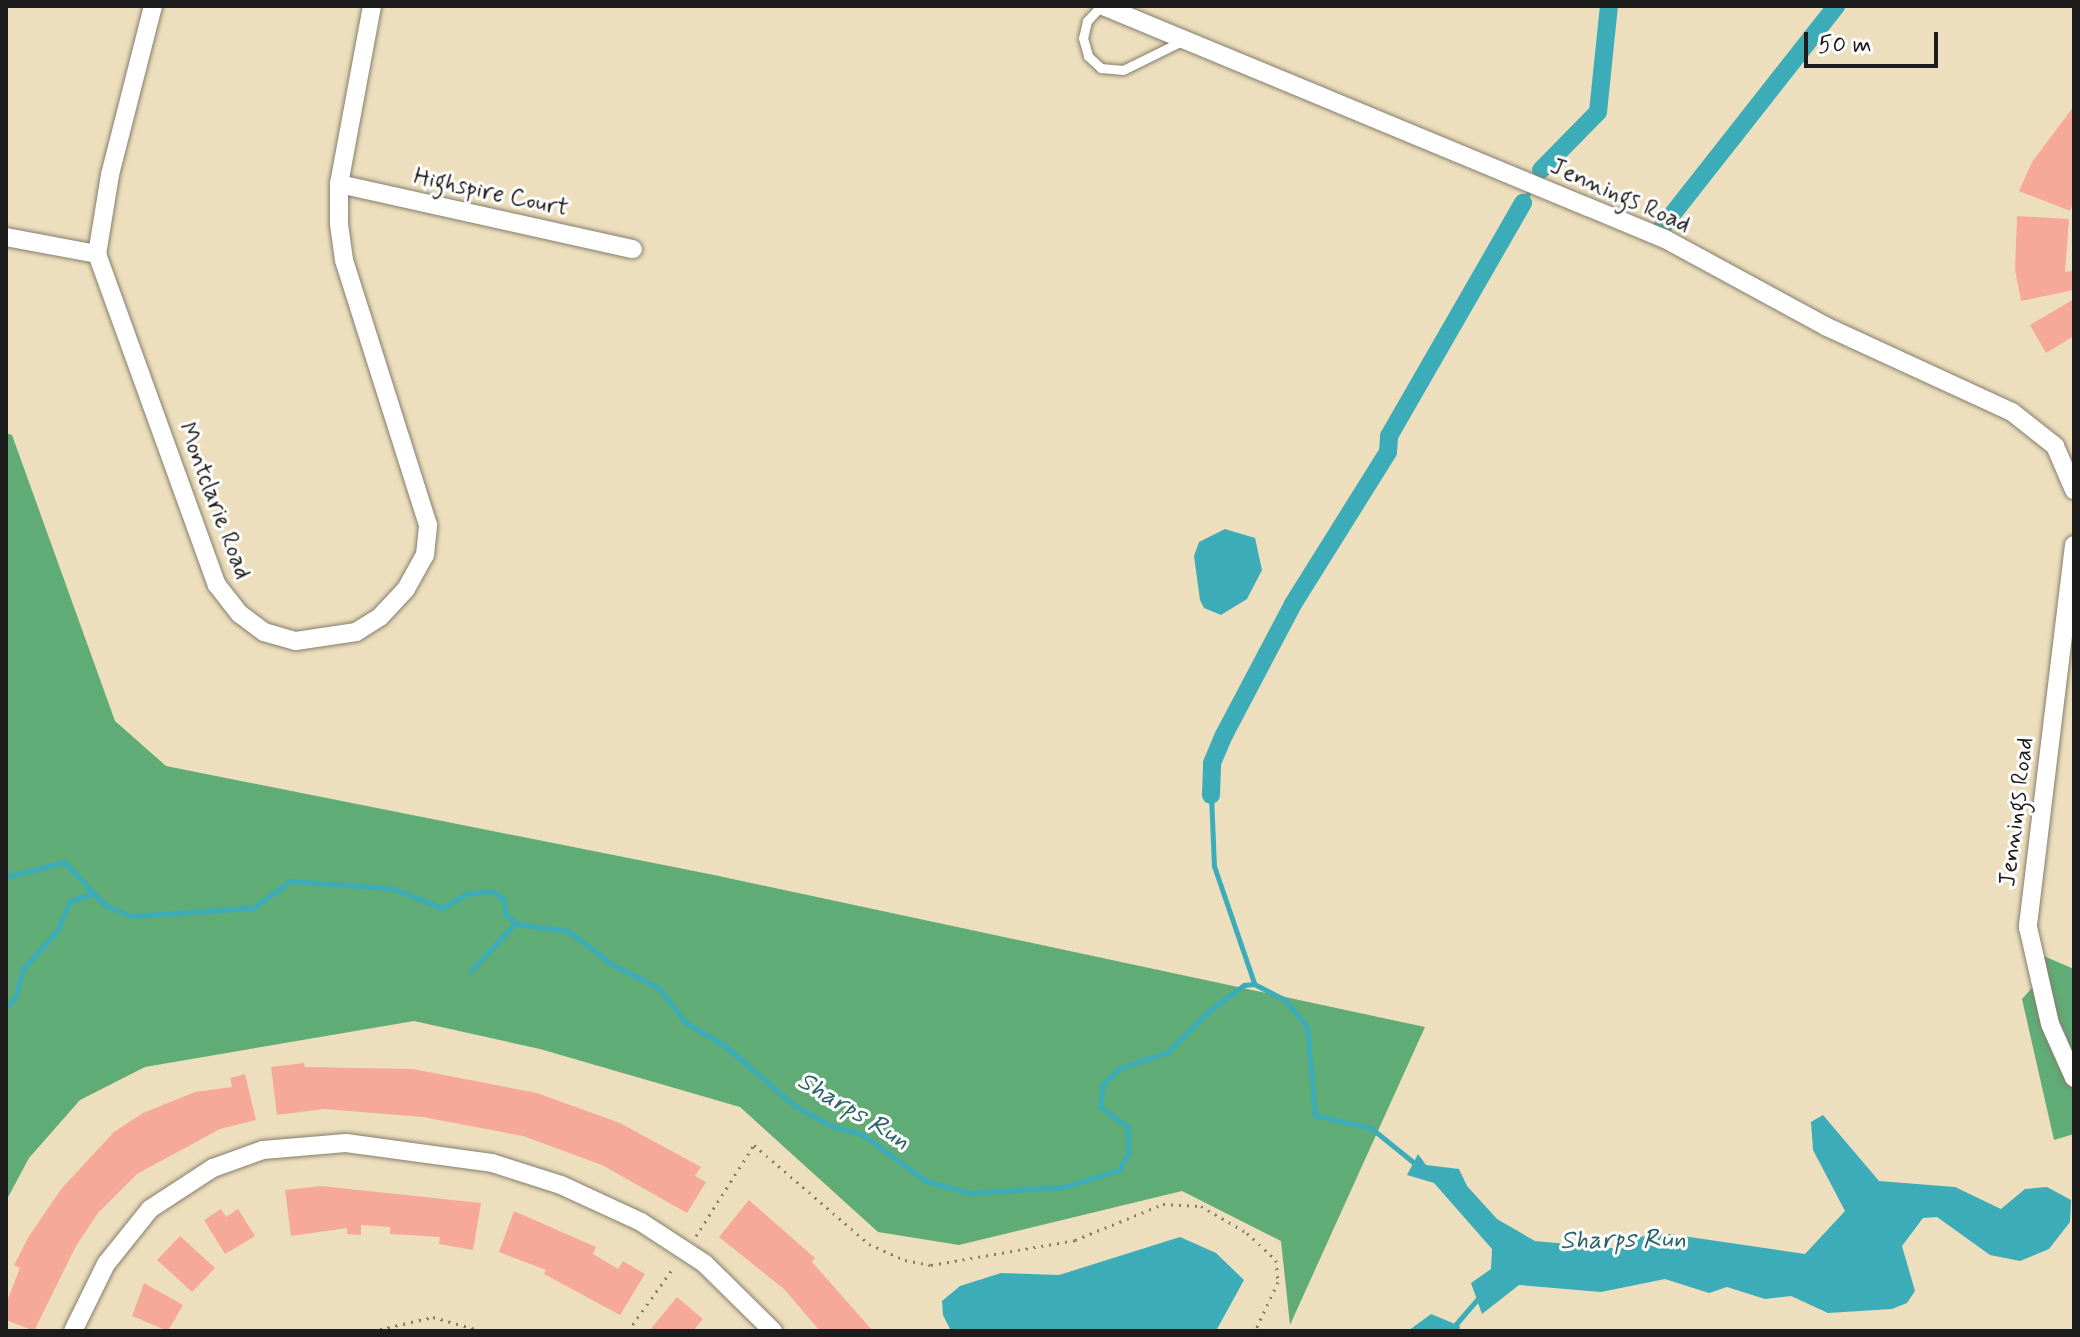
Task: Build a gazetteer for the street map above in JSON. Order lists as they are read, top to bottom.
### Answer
{
  "streets": {
    "street": ["Highspire Court", "Jennings Road", "Montclarie Road"]
  },
  "crossings": [
    ["Highspire Court", "Montclarie Road"]
  ],
  "water": ["Sharps Run"],
  "scale_bar": "50 m"
}
